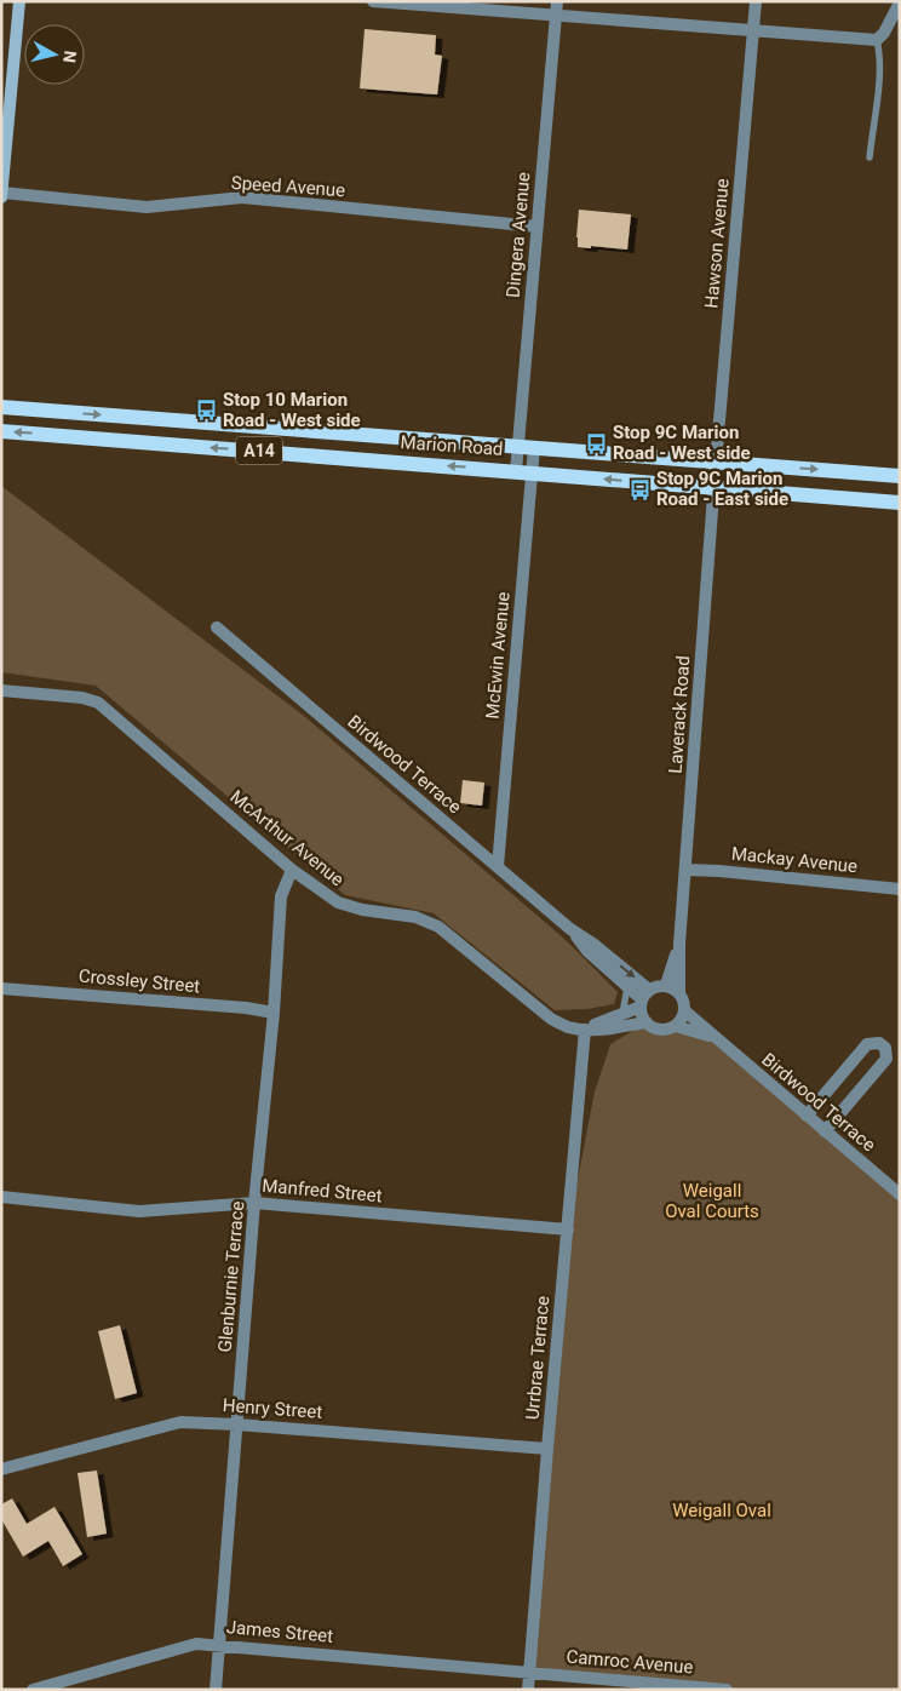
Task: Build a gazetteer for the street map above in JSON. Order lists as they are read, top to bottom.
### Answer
{
  "streets": {
    "main road": ["Marion Road", "A14"],
    "street": [
      "Speed Avenue",
      "Dingera Avenue",
      "Hawson Avenue",
      "McEwin Avenue",
      "Laverack Road",
      "Birdwood Terrace",
      "McArthur Avenue",
      "Mackay Avenue",
      "Crossley Street",
      "Manfred Street",
      "Glenburnie Terrace",
      "Urrbrae Terrace",
      "Henry Street",
      "James Street",
      "Camroc Avenue"
    ]
  },
  "crossings": [
    ["Speed Avenue", "Dingera Avenue"],
    ["Dingera Avenue", "Marion Road"],
    ["Hawson Avenue", "Marion Road"],
    ["Hawson Avenue", "Laverack Road"],
    ["Marion Road", "McEwin Avenue"],
    ["Marion Road", "Laverack Road"],
    ["McEwin Avenue", "Birdwood Terrace"],
    ["Laverack Road", "Birdwood Terrace"],
    ["Laverack Road", "McArthur Avenue"],
    ["Laverack Road", "Mackay Avenue"],
    ["Birdwood Terrace", "McArthur Avenue"],
    ["McArthur Avenue", "Glenburnie Terrace"],
    ["McArthur Avenue", "Urrbrae Terrace"],
    ["Crossley Street", "Glenburnie Terrace"],
    ["Manfred Street", "Glenburnie Terrace"],
    ["Manfred Street", "Urrbrae Terrace"],
    ["Glenburnie Terrace", "Henry Street"],
    ["Glenburnie Terrace", "James Street"],
    ["Urrbrae Terrace", "Henry Street"],
    ["Urrbrae Terrace", "James Street"],
    ["Urrbrae Terrace", "Camroc Avenue"],
    ["James Street", "Camroc Avenue"]
  ],
  "parks": ["Weigall Oval Courts", "Weigall Oval"],
  "places": {
    "bus stop": ["Stop 10 Marion Road - West side", "Stop 9C Marion Road - West side", "Stop 9C Marion Road - East side"]
  },
  "north": "right"
}
